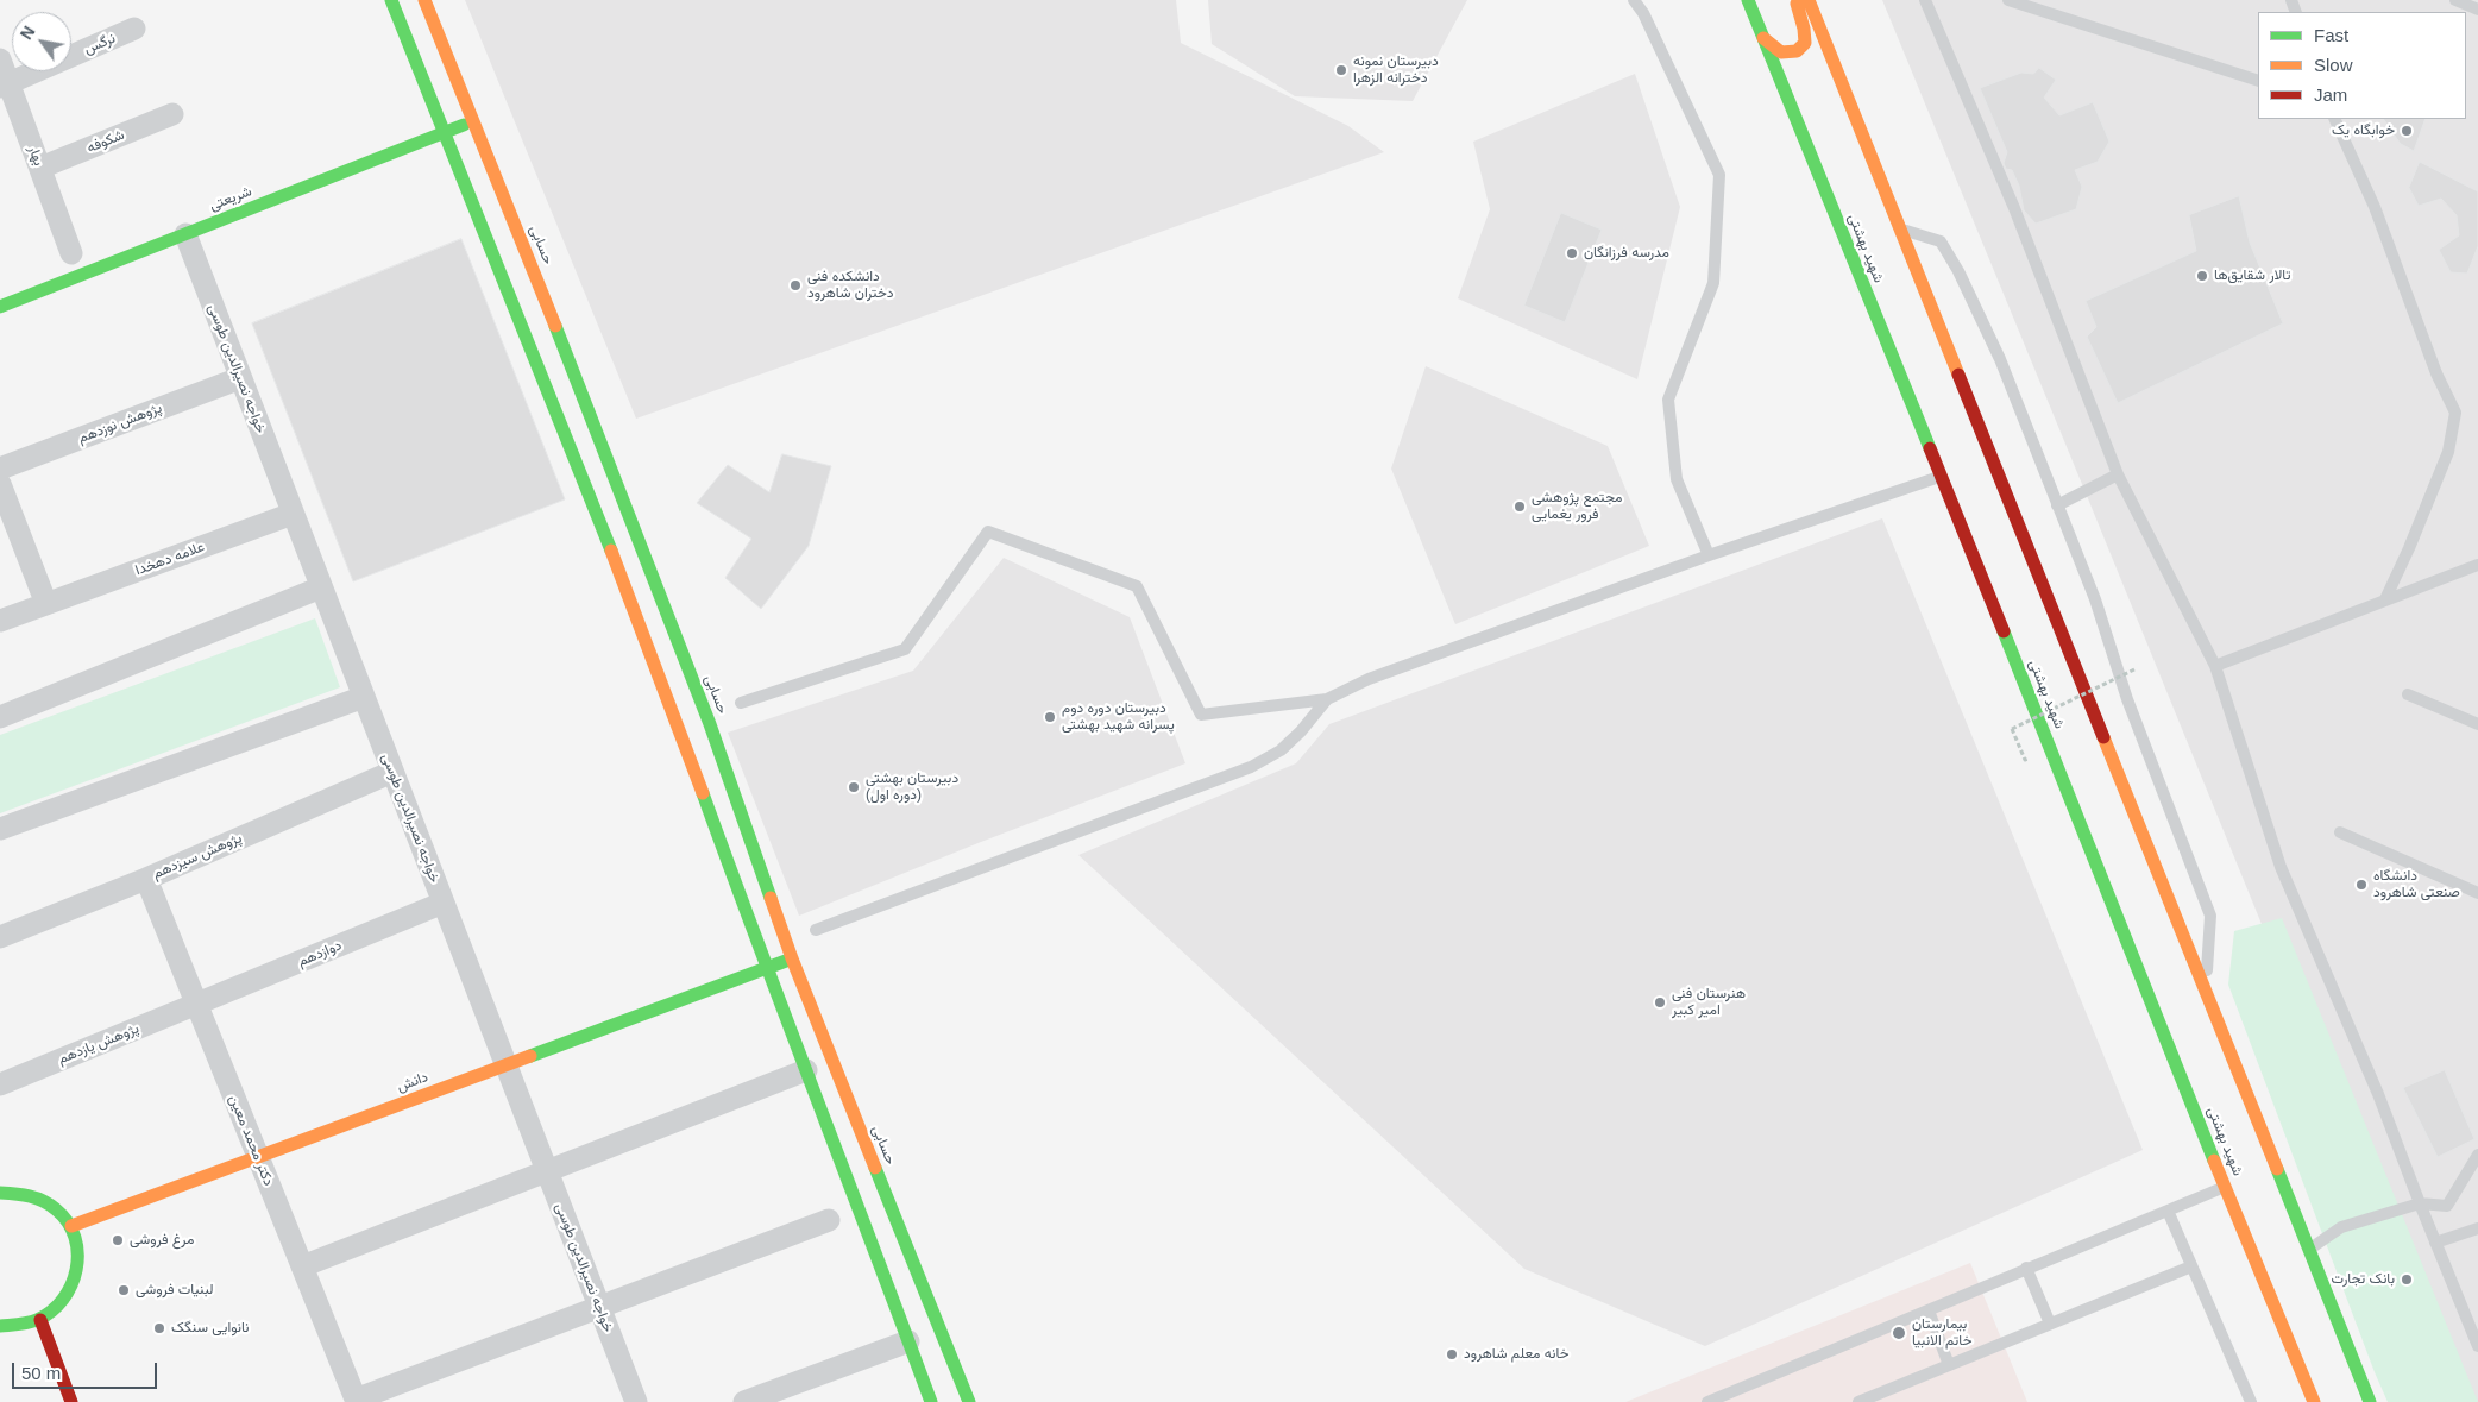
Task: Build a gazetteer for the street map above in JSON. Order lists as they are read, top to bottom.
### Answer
{
  "streets": {
    "main road": [
      "شریعتی",
      "حسابی",
      "شهید بهشتی",
      "دانش"
    ],
    "street": [
      "نرگس",
      "شکوفه",
      "بهار",
      "خواجه نصیرالدین طوسی",
      "پژوهش نوزدهم",
      "علامه دهخدا",
      "پژوهش سیزدهم",
      "دوازدهم",
      "پژوهش یازدهم",
      "دکتر محمد معین"
    ]
  },
  "crossings": [
    ["نرگس", "بهار"],
    ["شکوفه", "بهار"],
    ["شریعتی", "حسابی"],
    ["شریعتی", "خواجه نصیرالدین طوسی"],
    ["حسابی", "دانش"],
    ["خواجه نصیرالدین طوسی", "پژوهش نوزدهم"],
    ["خواجه نصیرالدین طوسی", "علامه دهخدا"],
    ["خواجه نصیرالدین طوسی", "پژوهش سیزدهم"],
    ["خواجه نصیرالدین طوسی", "دوازدهم"],
    ["خواجه نصیرالدین طوسی", "دانش"],
    ["پژوهش سیزدهم", "دکتر محمد معین"],
    ["دوازدهم", "پژوهش یازدهم"],
    ["دوازدهم", "دکتر محمد معین"],
    ["پژوهش یازدهم", "دکتر محمد معین"],
    ["دانش", "دکتر محمد معین"]
  ],
  "places": [
    "دبیرستان نمونه دخترانه الزهرا",
    "خوابگاه یک",
    "مدرسه فرزانگان",
    "تالار شقایق‌‌ها",
    "دانشکده فنی دختران شاهرود",
    "مجتمع پژوهشی فرور یغمایی",
    "دبیرستان دوره دوم پسرانه شهید بهشتی",
    "دبیرستان بهشتی (دوره اول)",
    "دانشگاه صنعتی شاهرود",
    "هنرستان فنی امیر کبیر",
    "مرغ فروشی",
    "بانک تجارت",
    "لبنیات فروشی",
    "نانوایی سنگک",
    "بیمارستان خاتم الانبیا",
    "خانه معلم شاهرود"
  ],
  "legend": ["Fast", "Slow", "Jam"],
  "scale_bar": "50 m",
  "north": "top left"
}
